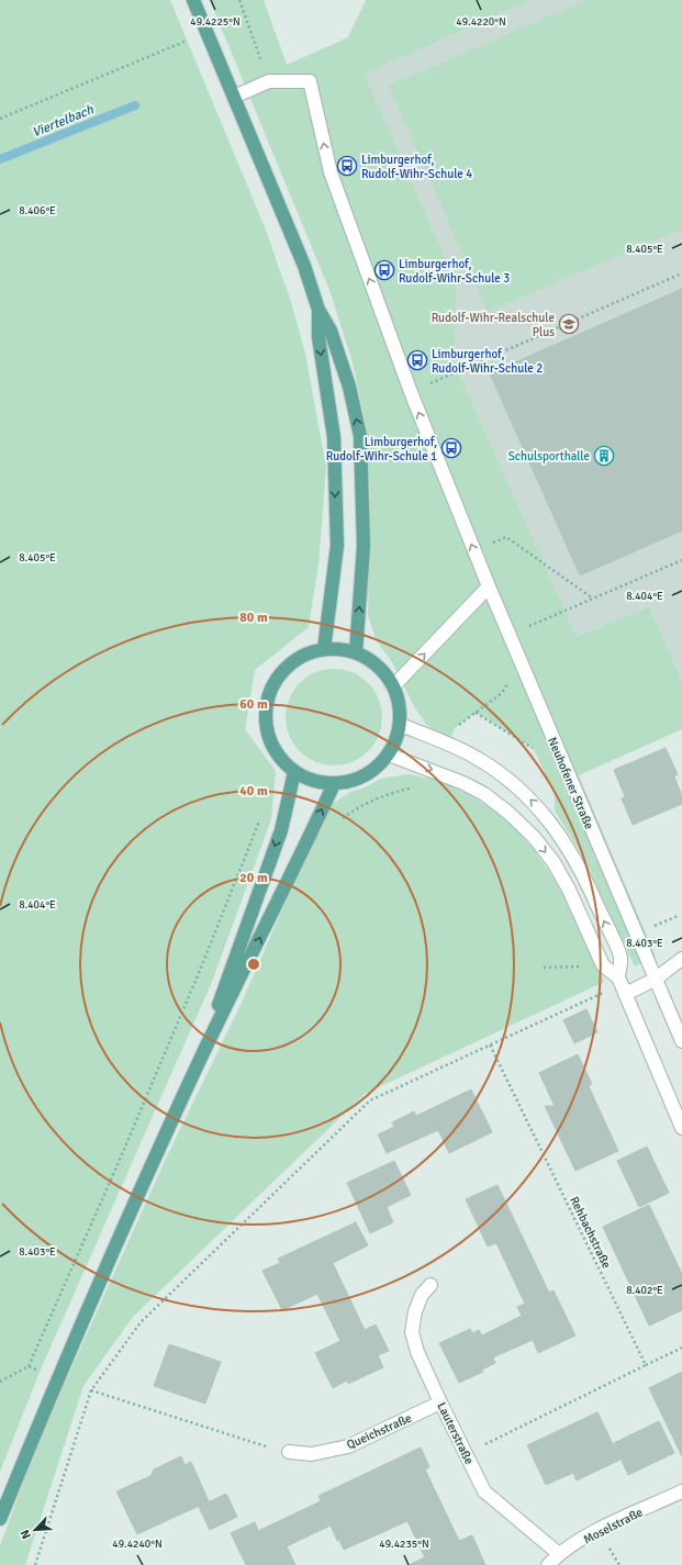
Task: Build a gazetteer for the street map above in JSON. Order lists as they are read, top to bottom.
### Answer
{
  "streets": {
    "street": [
      "Neuhofener Straße",
      "Queichstraße",
      "Lauterstraße",
      "Moselstraße"
    ],
    "path": ["Rehbachstraße"]
  },
  "crossings": [
    ["Queichstraße", "Lauterstraße"],
    ["Lauterstraße", "Moselstraße"]
  ],
  "one_way": ["Neuhofener Straße"],
  "water": ["Viertelbach"],
  "places": {
    "bus stop": [
      "Limburgerhof, Rudolf-Wihr-Schule 4",
      "Limburgerhof, Rudolf-Wihr-Schule 3",
      "Limburgerhof, Rudolf-Wihr-Schule 2",
      "Limburgerhof, Rudolf-Wihr-Schule 1"
    ],
    "school or university": ["Rudolf-Wihr-Realschule Plus"],
    "building": ["Schulsporthalle"]
  },
  "north": "bottom left",
  "coordinates": [
    "49.4225°N",
    "49.4220°N",
    "8.406°E",
    "8.405°E",
    "8.404°E",
    "8.403°E",
    "8.402°E",
    "49.4240°N",
    "49.4235°N"
  ],
  "rings": [
    "80 m",
    "60 m",
    "40 m",
    "20 m"
  ]
}
